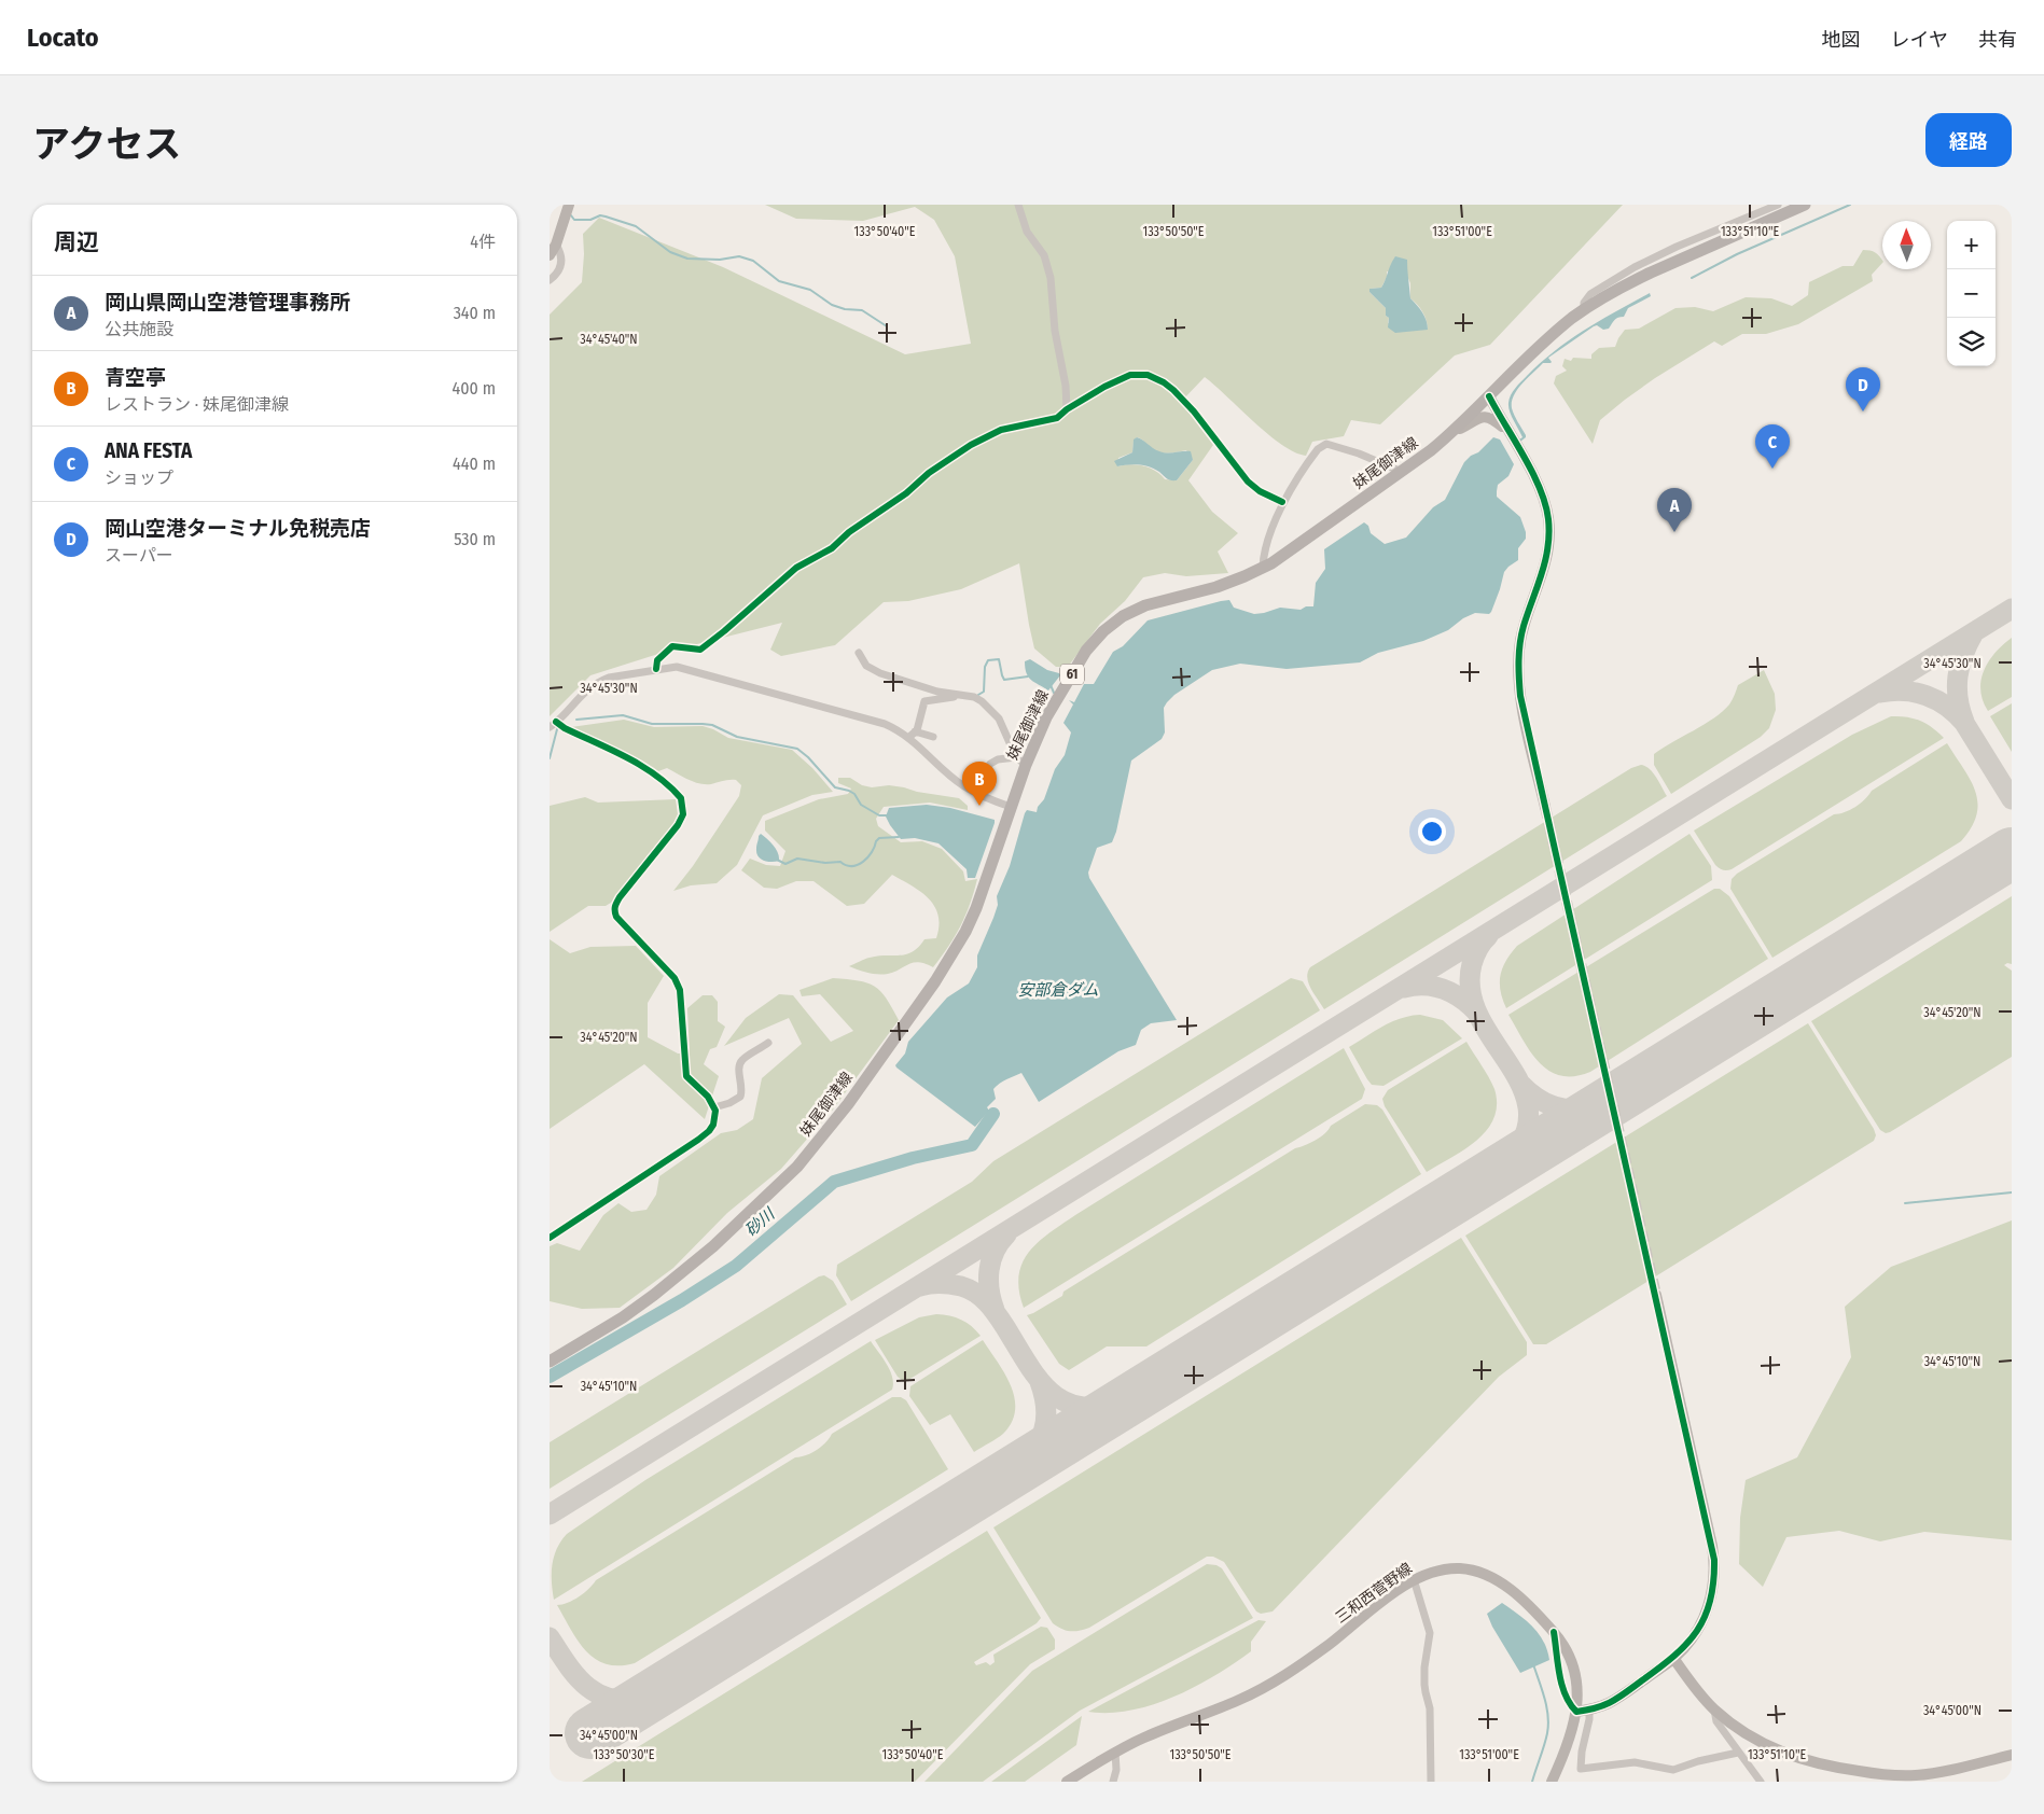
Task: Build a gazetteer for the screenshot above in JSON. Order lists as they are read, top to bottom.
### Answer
{
  "streets": {
    "main road": ["妹尾御津線", "61"],
    "street": ["三和西菅野線"]
  },
  "water": ["安部倉ダム", "砂川"],
  "north": "top",
  "page": {
    "header": "Locato",
    "nav": ["地図", "レイヤ", "共有"],
    "title": "アクセス",
    "buttons": "経路",
    "heading": ["周辺", "4件"],
    "map_buttons": ["+", "−"],
    "list": [
      {
        "mark": "A",
        "name": "岡山県岡山空港管理事務所",
        "note": "公共施設",
        "value": "340 m"
      },
      {
        "mark": "B",
        "name": "青空亭",
        "note": "レストラン · 妹尾御津線",
        "value": "400 m"
      },
      {
        "mark": "C",
        "name": "ANA FESTA",
        "note": "ショップ",
        "value": "440 m"
      },
      {
        "mark": "D",
        "name": "岡山空港ターミナル免税売店",
        "note": "スーパー",
        "value": "530 m"
      }
    ],
    "pins": [
      "D",
      "C",
      "A",
      "B"
    ]
  },
  "coordinates": [
    "133°50'40\"E",
    "133°50'50\"E",
    "133°51'00\"E",
    "133°51'10\"E",
    "34°45'40\"N",
    "34°45'30\"N",
    "34°45'20\"N",
    "34°45'10\"N",
    "34°45'00\"N",
    "133°50'30\"E"
  ]
}
